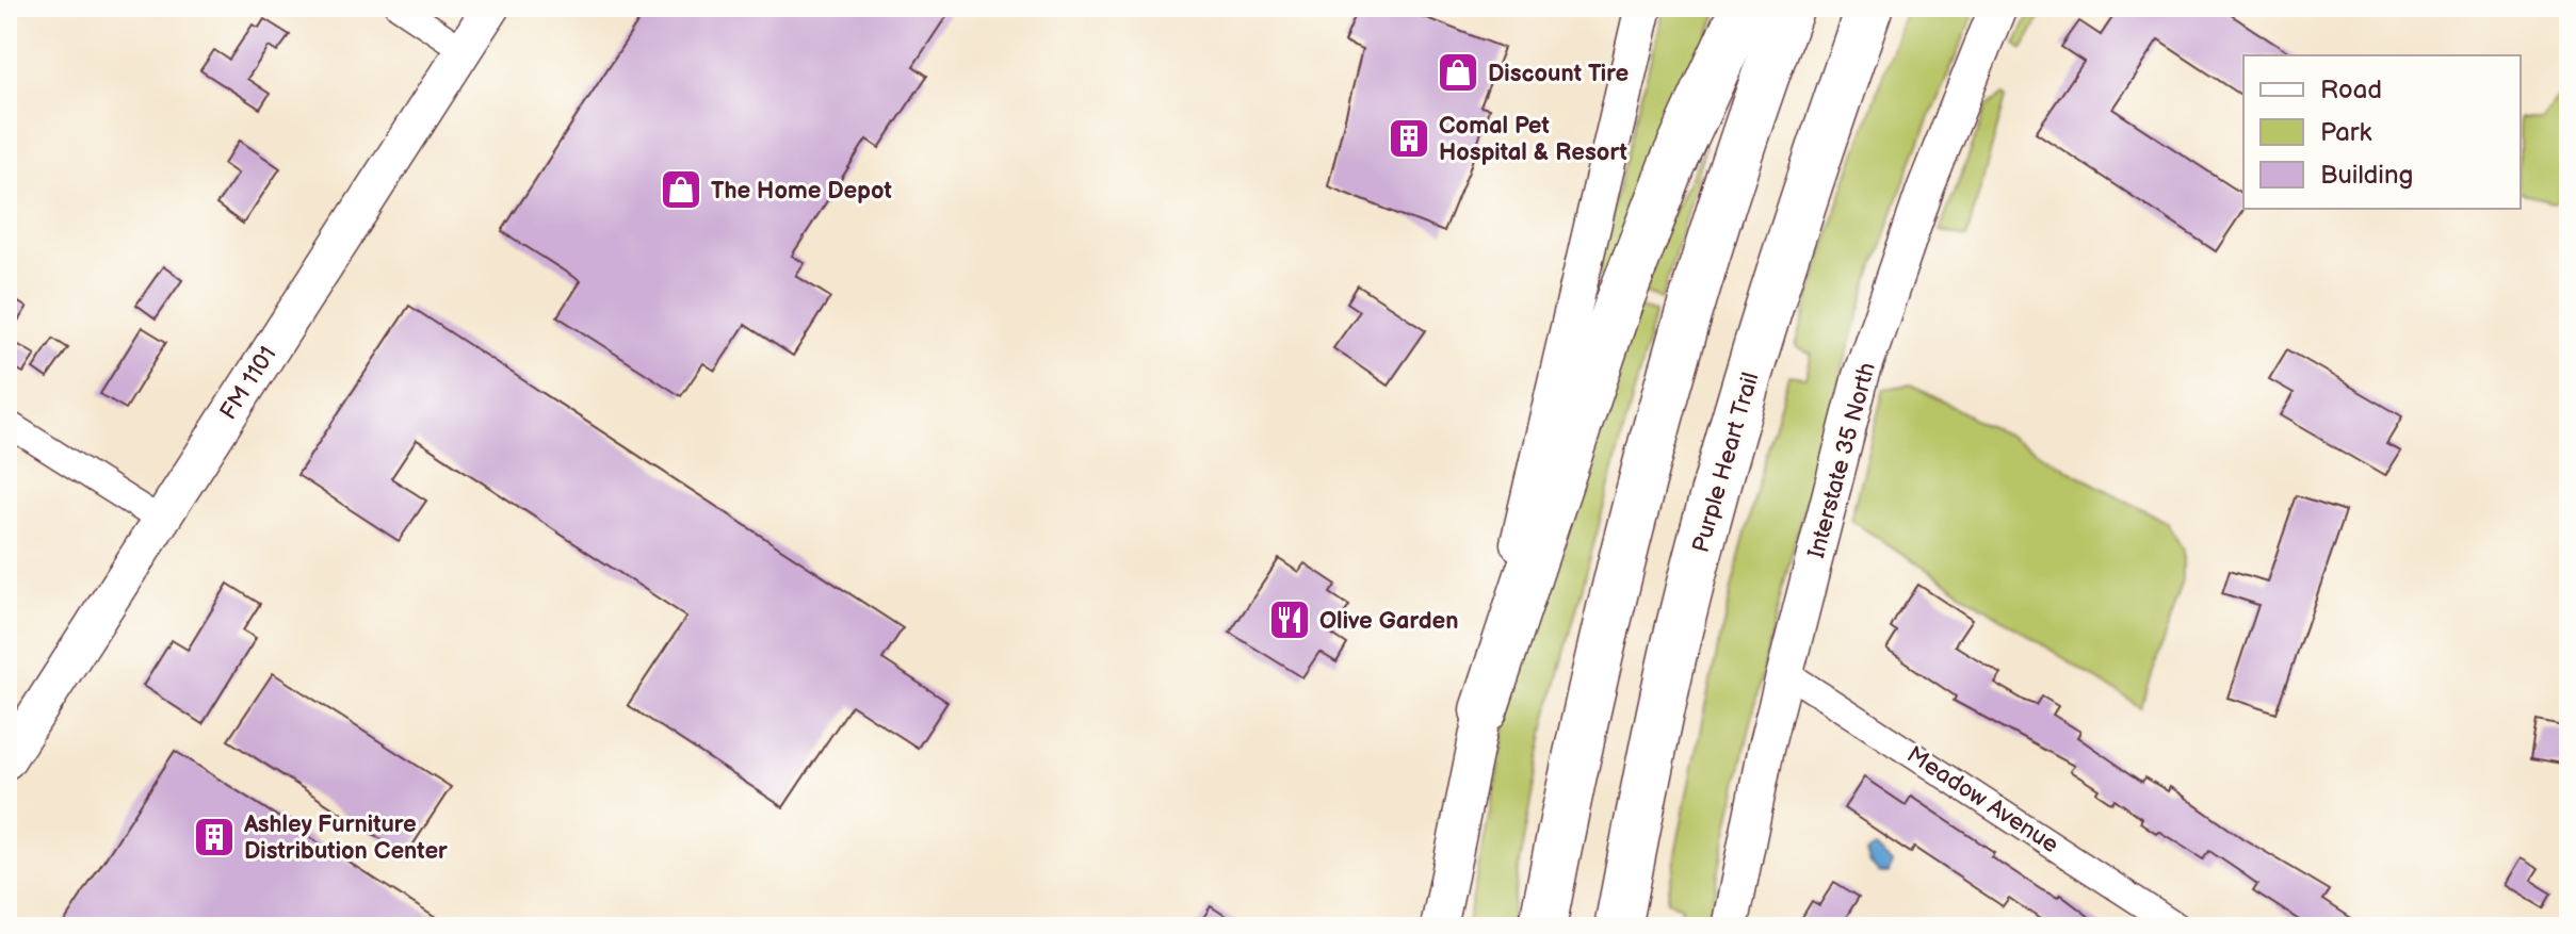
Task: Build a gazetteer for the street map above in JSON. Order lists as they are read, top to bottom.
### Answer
{
  "streets": {
    "highway": ["Purple Heart Trail"],
    "main road": ["FM 1101", "Interstate 35 North"],
    "street": ["Meadow Avenue"]
  },
  "crossings": [
    ["Interstate 35 North", "Meadow Avenue"]
  ],
  "places": {
    "shop": ["Discount Tire", "The Home Depot"],
    "building": ["Comal Pet Hospital & Resort", "Ashley Furniture Distribution Center"],
    "restaurant": ["Olive Garden"]
  },
  "legend": ["Road", "Park", "Building"]
}
